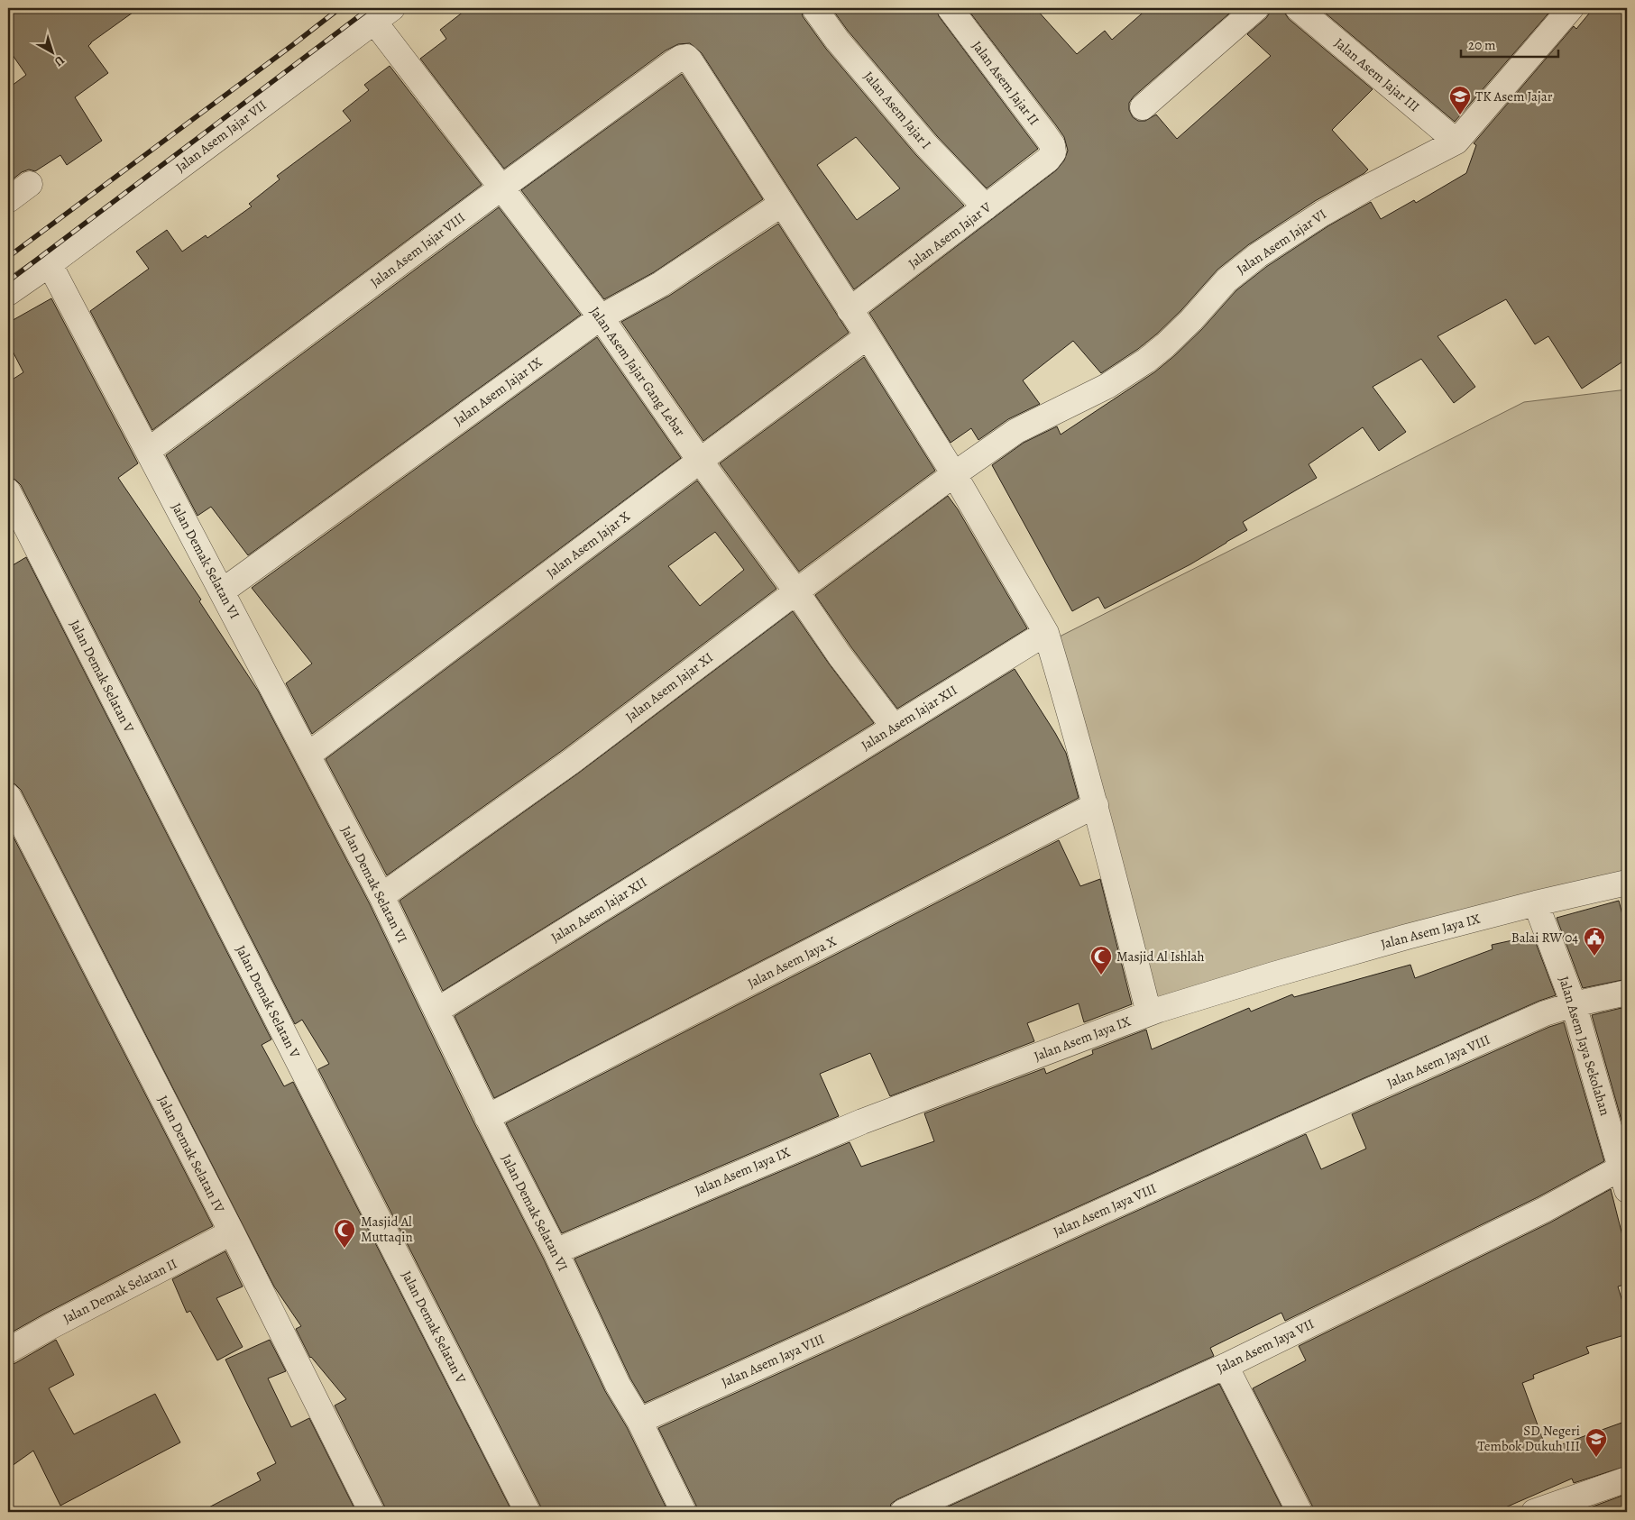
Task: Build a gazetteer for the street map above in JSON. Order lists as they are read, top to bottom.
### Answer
{
  "streets": {
    "street": [
      "Jalan Asem Jajar III",
      "Jalan Asem Jajar II",
      "Jalan Asem Jajar I",
      "Jalan Asem Jajar VII",
      "Jalan Asem Jajar V",
      "Jalan Asem Jajar VI",
      "Jalan Asem Jajar VIII",
      "Jalan Asem Jajar Gang Lebar",
      "Jalan Asem Jajar IX",
      "Jalan Asem Jajar X",
      "Jalan Demak Selatan VI",
      "Jalan Demak Selatan V",
      "Jalan Asem Jajar XI",
      "Jalan Asem Jajar XII",
      "Jalan Asem Jaya IX",
      "Jalan Asem Jaya X",
      "Jalan Asem Jaya Sekolahan",
      "Jalan Asem Jaya VIII",
      "Jalan Demak Selatan IV",
      "Jalan Demak Selatan II",
      "Jalan Asem Jaya VII"
    ]
  },
  "crossings": [
    ["Jalan Asem Jajar III", "Jalan Asem Jajar VI"],
    ["Jalan Asem Jajar II", "Jalan Asem Jajar V"],
    ["Jalan Asem Jajar I", "Jalan Asem Jajar V"],
    ["Jalan Asem Jajar VII", "Jalan Asem Jajar Gang Lebar"],
    ["Jalan Asem Jajar VII", "Jalan Demak Selatan VI"],
    ["Jalan Asem Jajar VI", "Jalan Asem Jajar XI"],
    ["Jalan Asem Jajar VIII", "Jalan Asem Jajar Gang Lebar"],
    ["Jalan Asem Jajar VIII", "Jalan Asem Jajar IX"],
    ["Jalan Asem Jajar VIII", "Jalan Demak Selatan VI"],
    ["Jalan Asem Jajar Gang Lebar", "Jalan Asem Jajar IX"],
    ["Jalan Asem Jajar Gang Lebar", "Jalan Asem Jajar X"],
    ["Jalan Asem Jajar Gang Lebar", "Jalan Asem Jajar XI"],
    ["Jalan Asem Jajar Gang Lebar", "Jalan Asem Jajar XII"],
    ["Jalan Asem Jajar IX", "Jalan Demak Selatan VI"],
    ["Jalan Asem Jajar X", "Jalan Demak Selatan VI"],
    ["Jalan Demak Selatan VI", "Jalan Asem Jajar XI"],
    ["Jalan Demak Selatan VI", "Jalan Asem Jajar XII"],
    ["Jalan Demak Selatan VI", "Jalan Asem Jaya IX"],
    ["Jalan Demak Selatan VI", "Jalan Asem Jaya X"],
    ["Jalan Demak Selatan VI", "Jalan Asem Jaya VIII"],
    ["Jalan Asem Jaya IX", "Jalan Asem Jaya Sekolahan"],
    ["Jalan Asem Jaya Sekolahan", "Jalan Asem Jaya VIII"],
    ["Jalan Asem Jaya Sekolahan", "Jalan Asem Jaya VII"],
    ["Jalan Demak Selatan IV", "Jalan Demak Selatan II"]
  ],
  "places": {
    "school or university": ["TK Asem Jajar", "SD Negeri Tembok Dukuh III"],
    "public building": ["Balai RW 04"],
    "mosque": ["Masjid Al Ishlah", "Masjid Al Muttaqin"]
  },
  "scale_bar": "20 m",
  "north": "bottom right"
}
